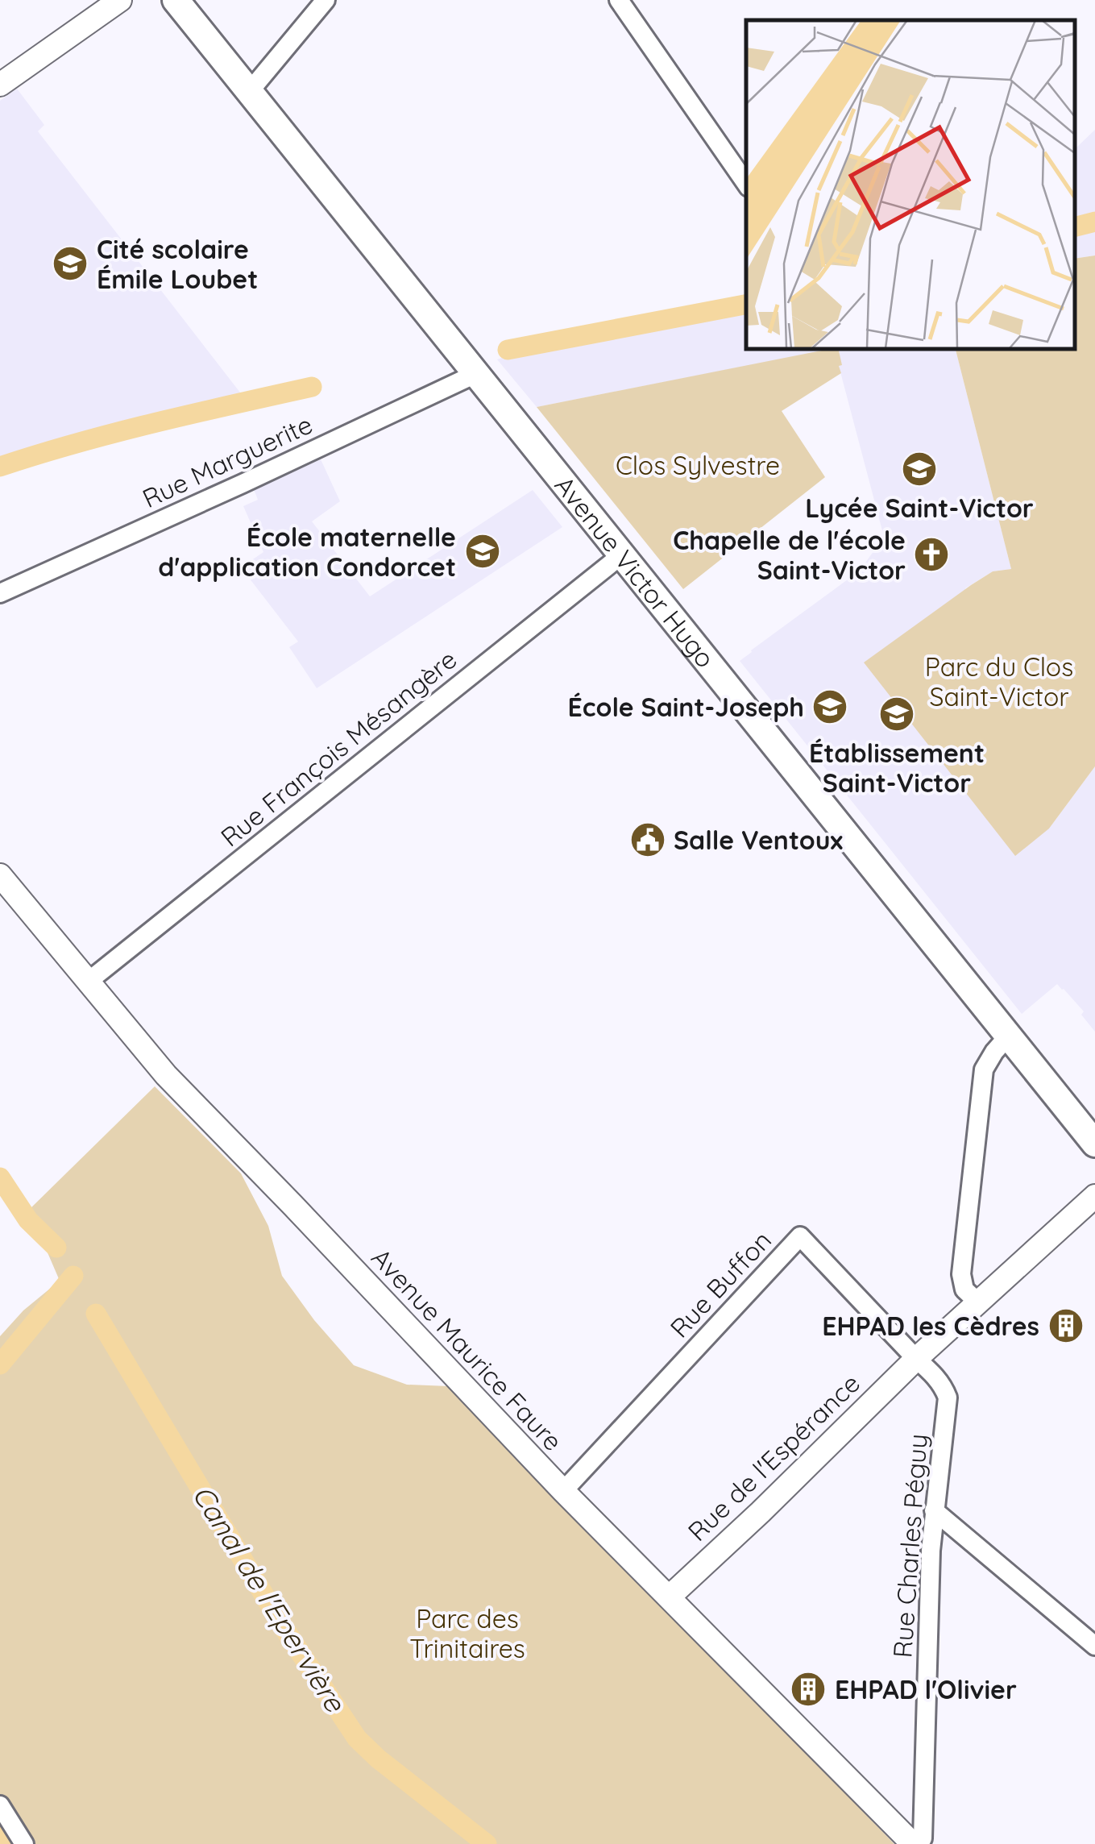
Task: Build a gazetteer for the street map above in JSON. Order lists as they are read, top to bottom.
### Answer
{
  "streets": {
    "main road": ["Avenue Victor Hugo"],
    "street": [
      "Rue Marguerite",
      "Rue François Mésangère",
      "Rue Buffon",
      "Avenue Maurice Faure",
      "Rue de l'Espérance",
      "Rue Charles Péguy"
    ]
  },
  "crossings": [
    ["Rue Marguerite", "Avenue Victor Hugo"],
    ["Avenue Victor Hugo", "Rue François Mésangère"],
    ["Rue François Mésangère", "Avenue Maurice Faure"],
    ["Rue Buffon", "Avenue Maurice Faure"],
    ["Rue Buffon", "Rue de l'Espérance"],
    ["Rue Buffon", "Rue Charles Péguy"],
    ["Avenue Maurice Faure", "Rue de l'Espérance"],
    ["Avenue Maurice Faure", "Rue Charles Péguy"],
    ["Rue de l'Espérance", "Rue Charles Péguy"]
  ],
  "water": ["Canal de l'Epervière"],
  "parks": ["Clos Sylvestre", "Parc du Clos Saint-Victor", "Parc des Trinitaires"],
  "places": {
    "school or university": [
      "Cité scolaire Émile Loubet",
      "Lycée Saint-Victor",
      "École maternelle d'application Condorcet",
      "École Saint-Joseph",
      "Établissement Saint-Victor"
    ],
    "church": ["Chapelle de l'école Saint-Victor"],
    "public building": ["Salle Ventoux"],
    "building": ["EHPAD les Cèdres", "EHPAD l'Olivier"]
  }
}
